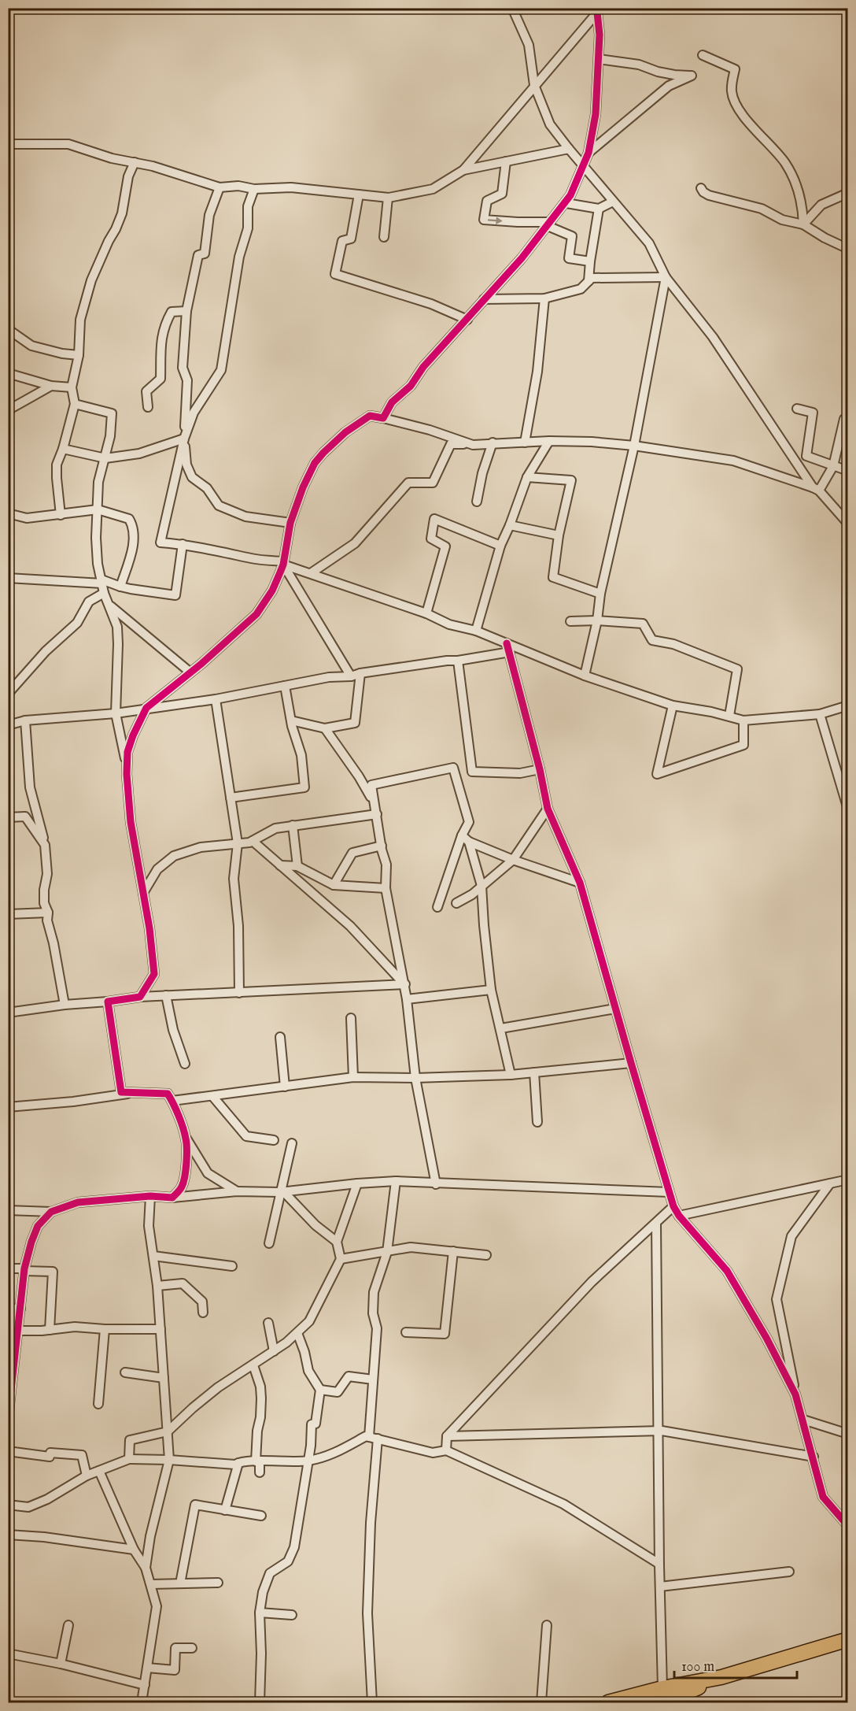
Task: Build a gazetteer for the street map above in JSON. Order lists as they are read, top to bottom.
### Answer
{
  "scale_bar": "100 m"
}
